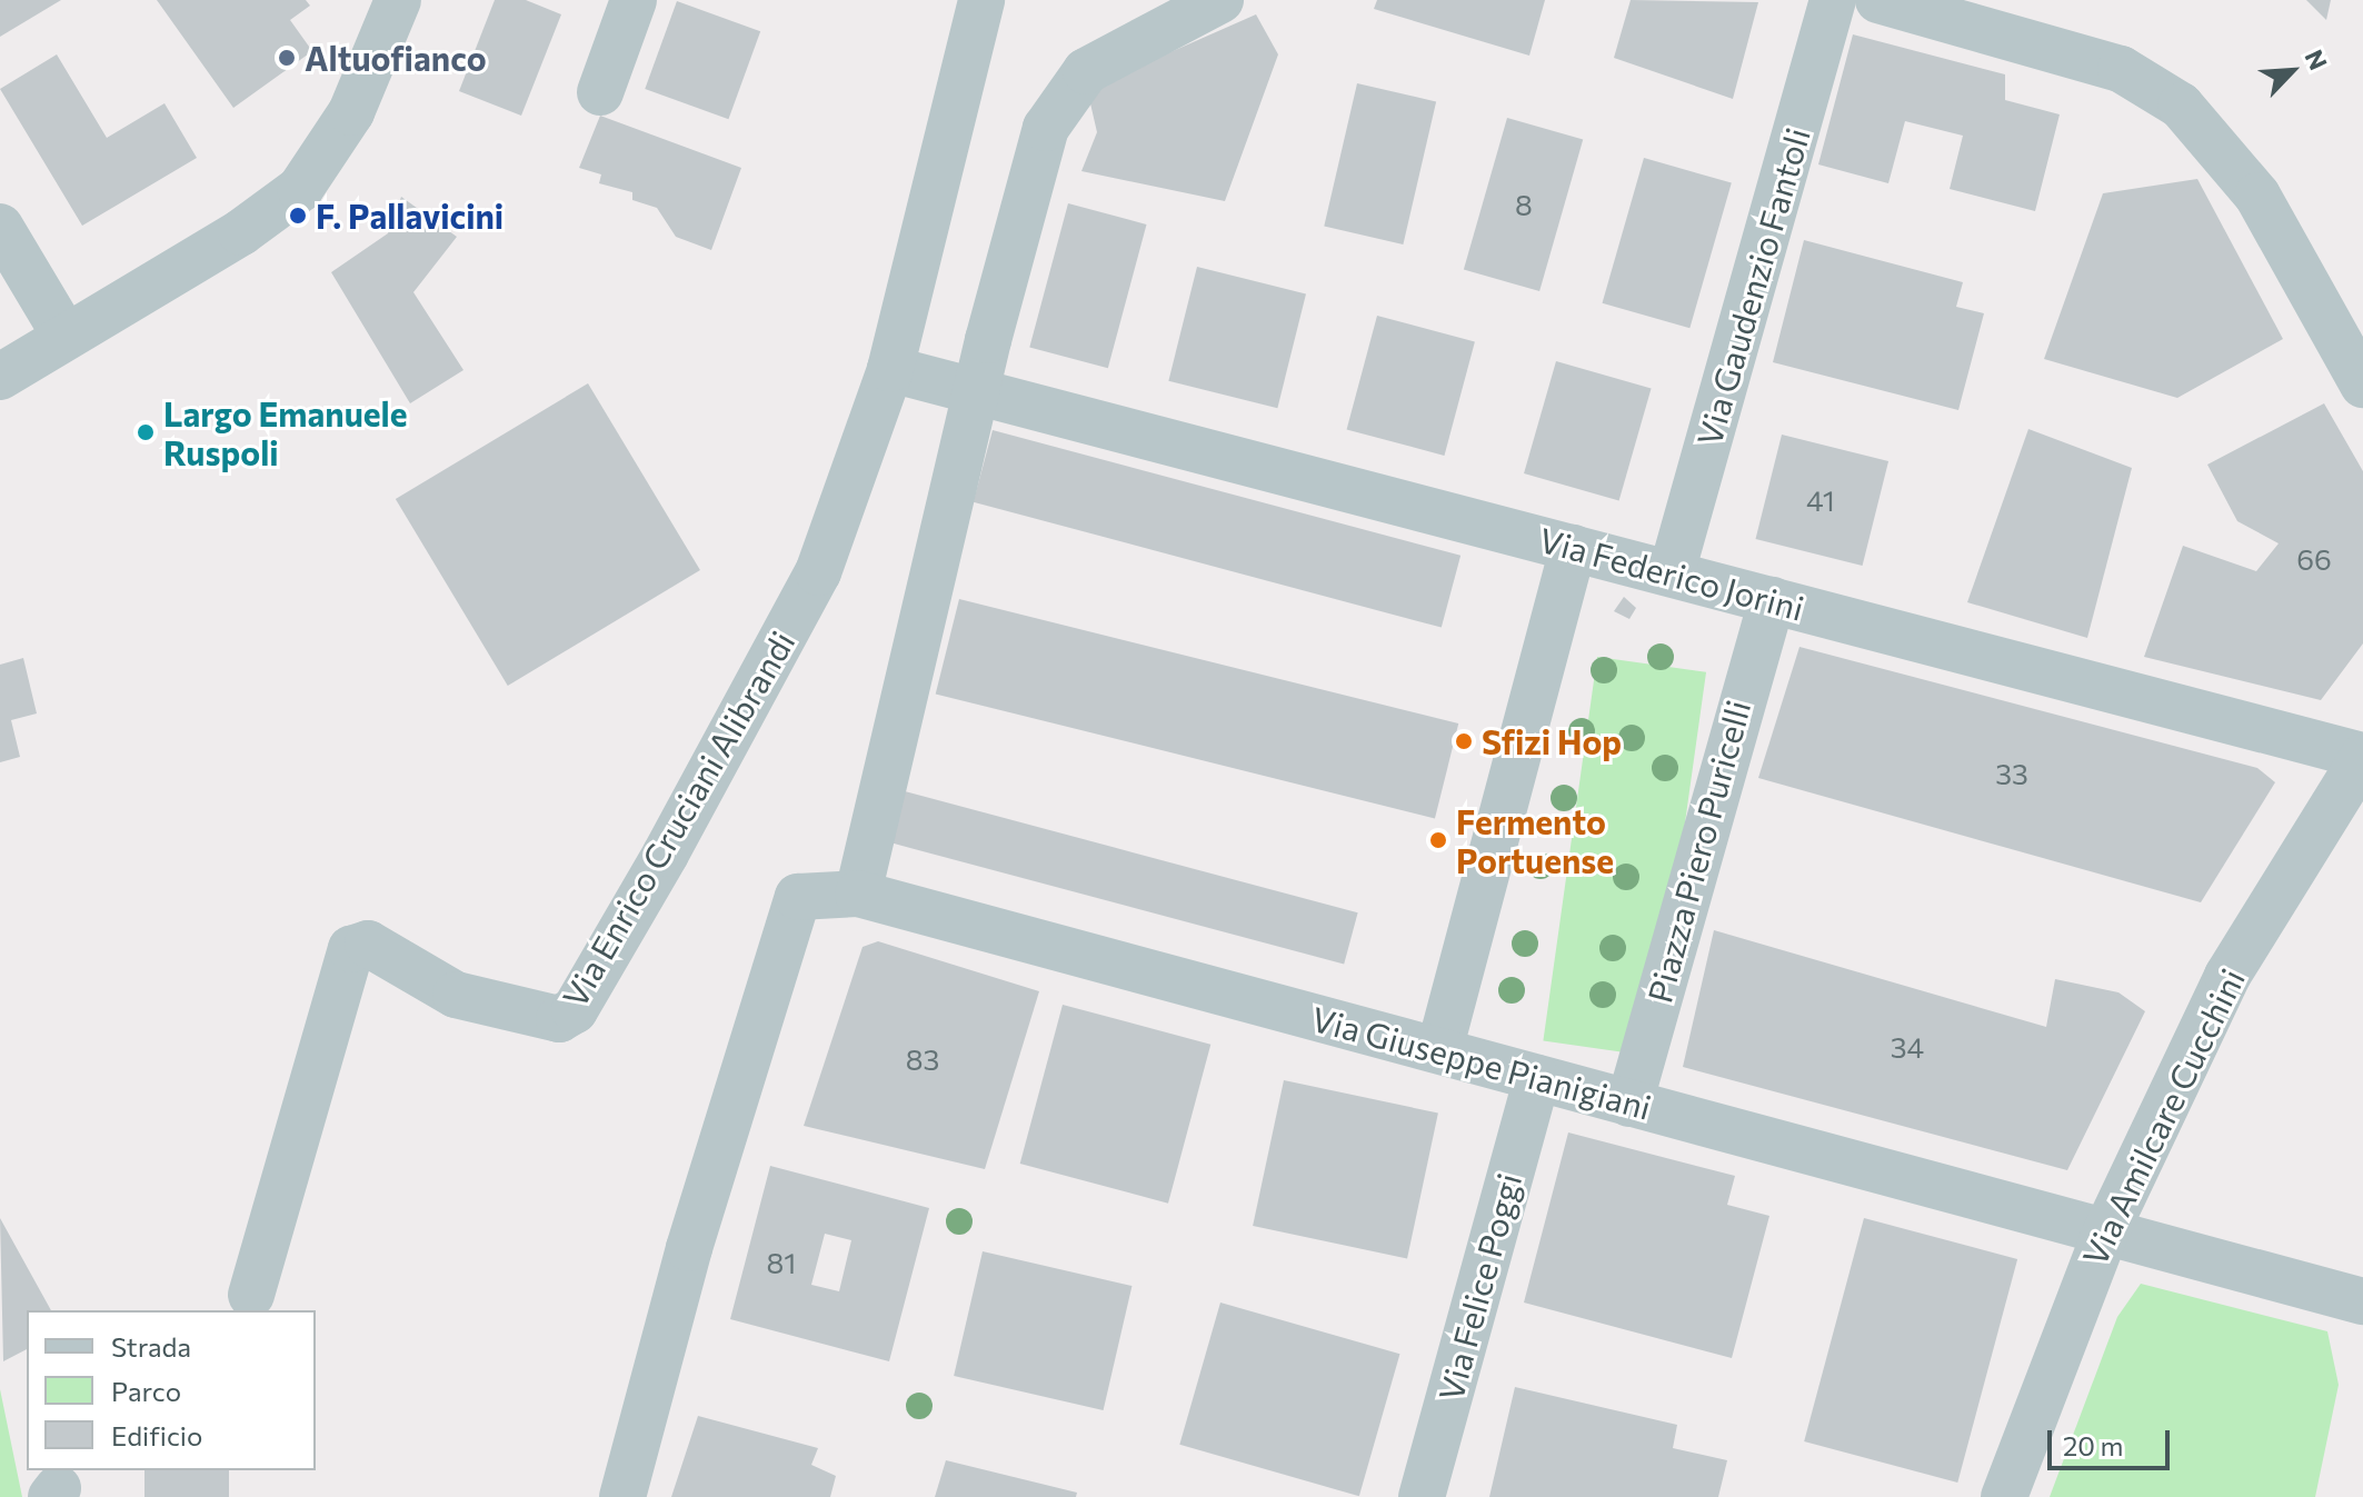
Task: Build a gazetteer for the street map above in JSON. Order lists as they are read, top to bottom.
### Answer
{
  "streets": {
    "street": [
      "Via Gaudenzio Fantoli",
      "Via Federico Jorini",
      "Via Enrico Cruciani Alibrandi",
      "Piazza Piero Puricelli",
      "Via Giuseppe Pianigiani",
      "Via Amilcare Cucchini",
      "Via Felice Poggi"
    ]
  },
  "crossings": [
    ["Via Gaudenzio Fantoli", "Via Federico Jorini"],
    ["Via Federico Jorini", "Piazza Piero Puricelli"],
    ["Via Federico Jorini", "Via Amilcare Cucchini"],
    ["Piazza Piero Puricelli", "Via Giuseppe Pianigiani"],
    ["Via Giuseppe Pianigiani", "Via Amilcare Cucchini"],
    ["Via Giuseppe Pianigiani", "Via Felice Poggi"]
  ],
  "places": [
    "Altuofianco",
    "F. Pallavicini",
    "Largo Emanuele Ruspoli",
    "Sfizi Hop",
    "Fermento Portuense"
  ],
  "house_numbers": [
    "8",
    "41",
    "66",
    "33",
    "34",
    "83",
    "81"
  ],
  "legend": ["Strada", "Parco", "Edificio"],
  "scale_bar": "20 m",
  "north": "top right"
}
